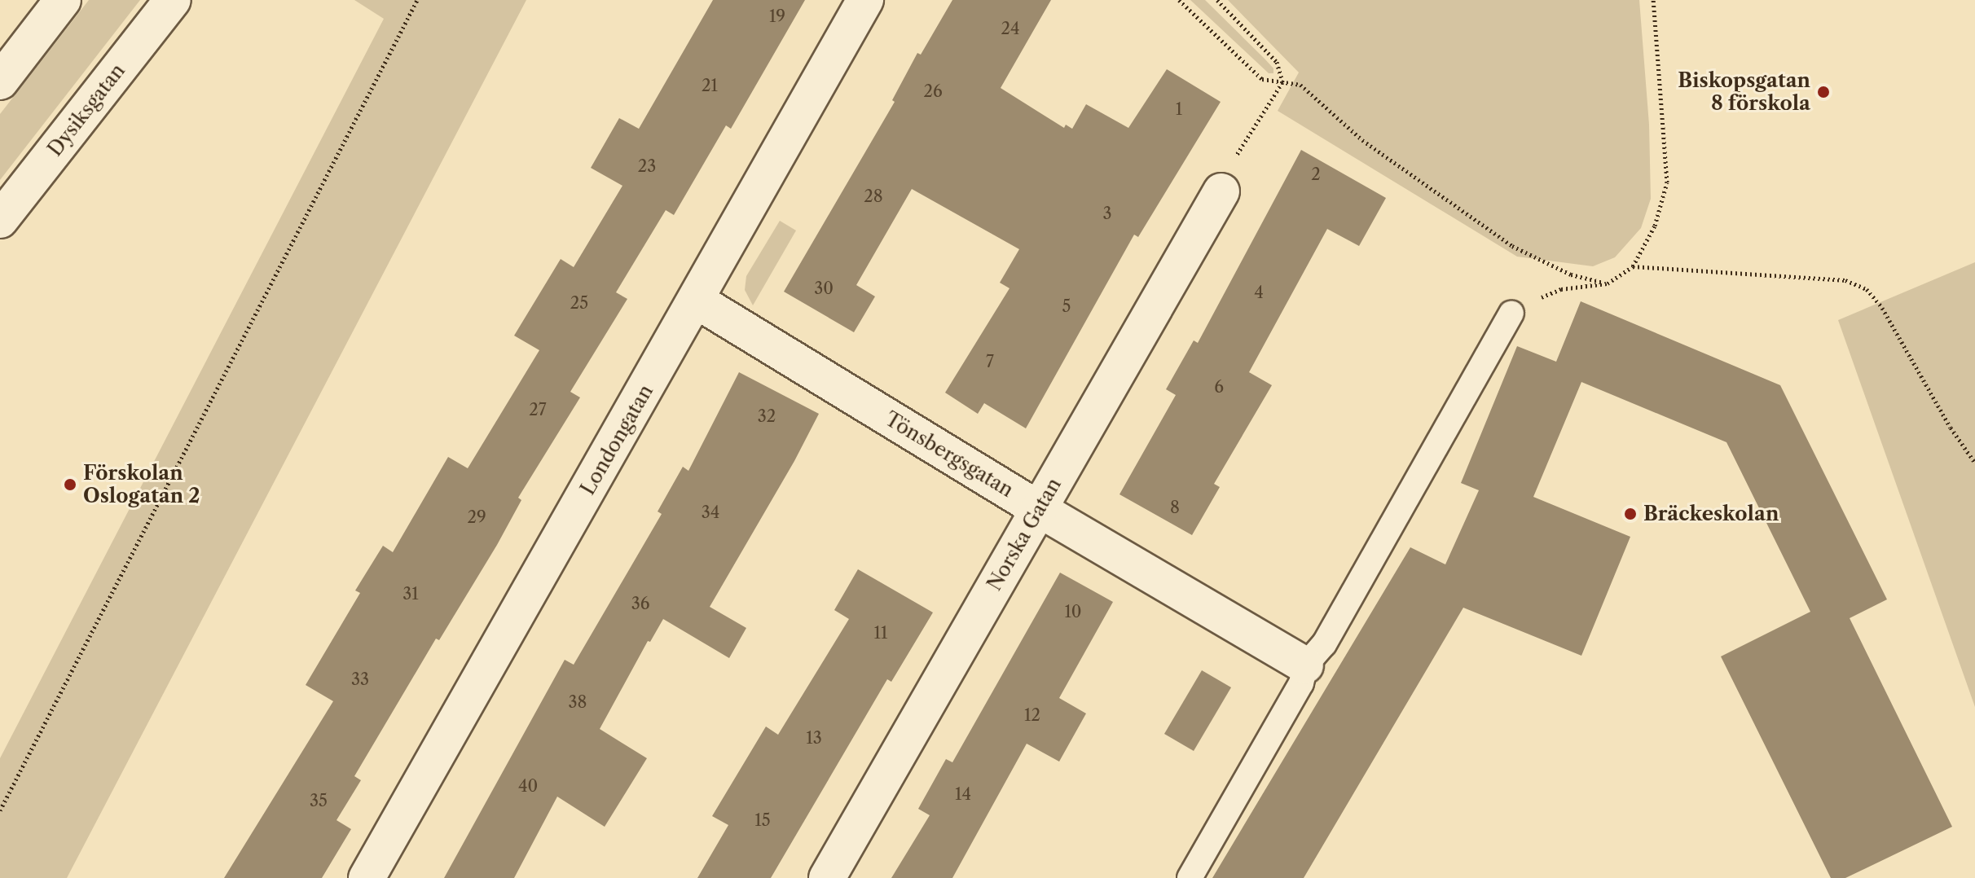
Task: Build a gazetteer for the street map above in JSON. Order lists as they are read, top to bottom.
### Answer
{
  "streets": {
    "street": [
      "Dysiksgatan",
      "Londongatan",
      "Tönsbergsgatan",
      "Norska Gatan"
    ]
  },
  "crossings": [
    ["Londongatan", "Tönsbergsgatan"],
    ["Tönsbergsgatan", "Norska Gatan"]
  ],
  "places": ["Biskopsgatan 8 förskola", "Förskolan Oslogatan 2", "Bräckeskolan"],
  "house_numbers": [
    "19",
    "24",
    "21",
    "26",
    "1",
    "23",
    "2",
    "28",
    "3",
    "30",
    "4",
    "25",
    "5",
    "7",
    "6",
    "27",
    "32",
    "8",
    "34",
    "29",
    "31",
    "36",
    "10",
    "11",
    "33",
    "38",
    "12",
    "13",
    "40",
    "14",
    "35",
    "15"
  ]
}
